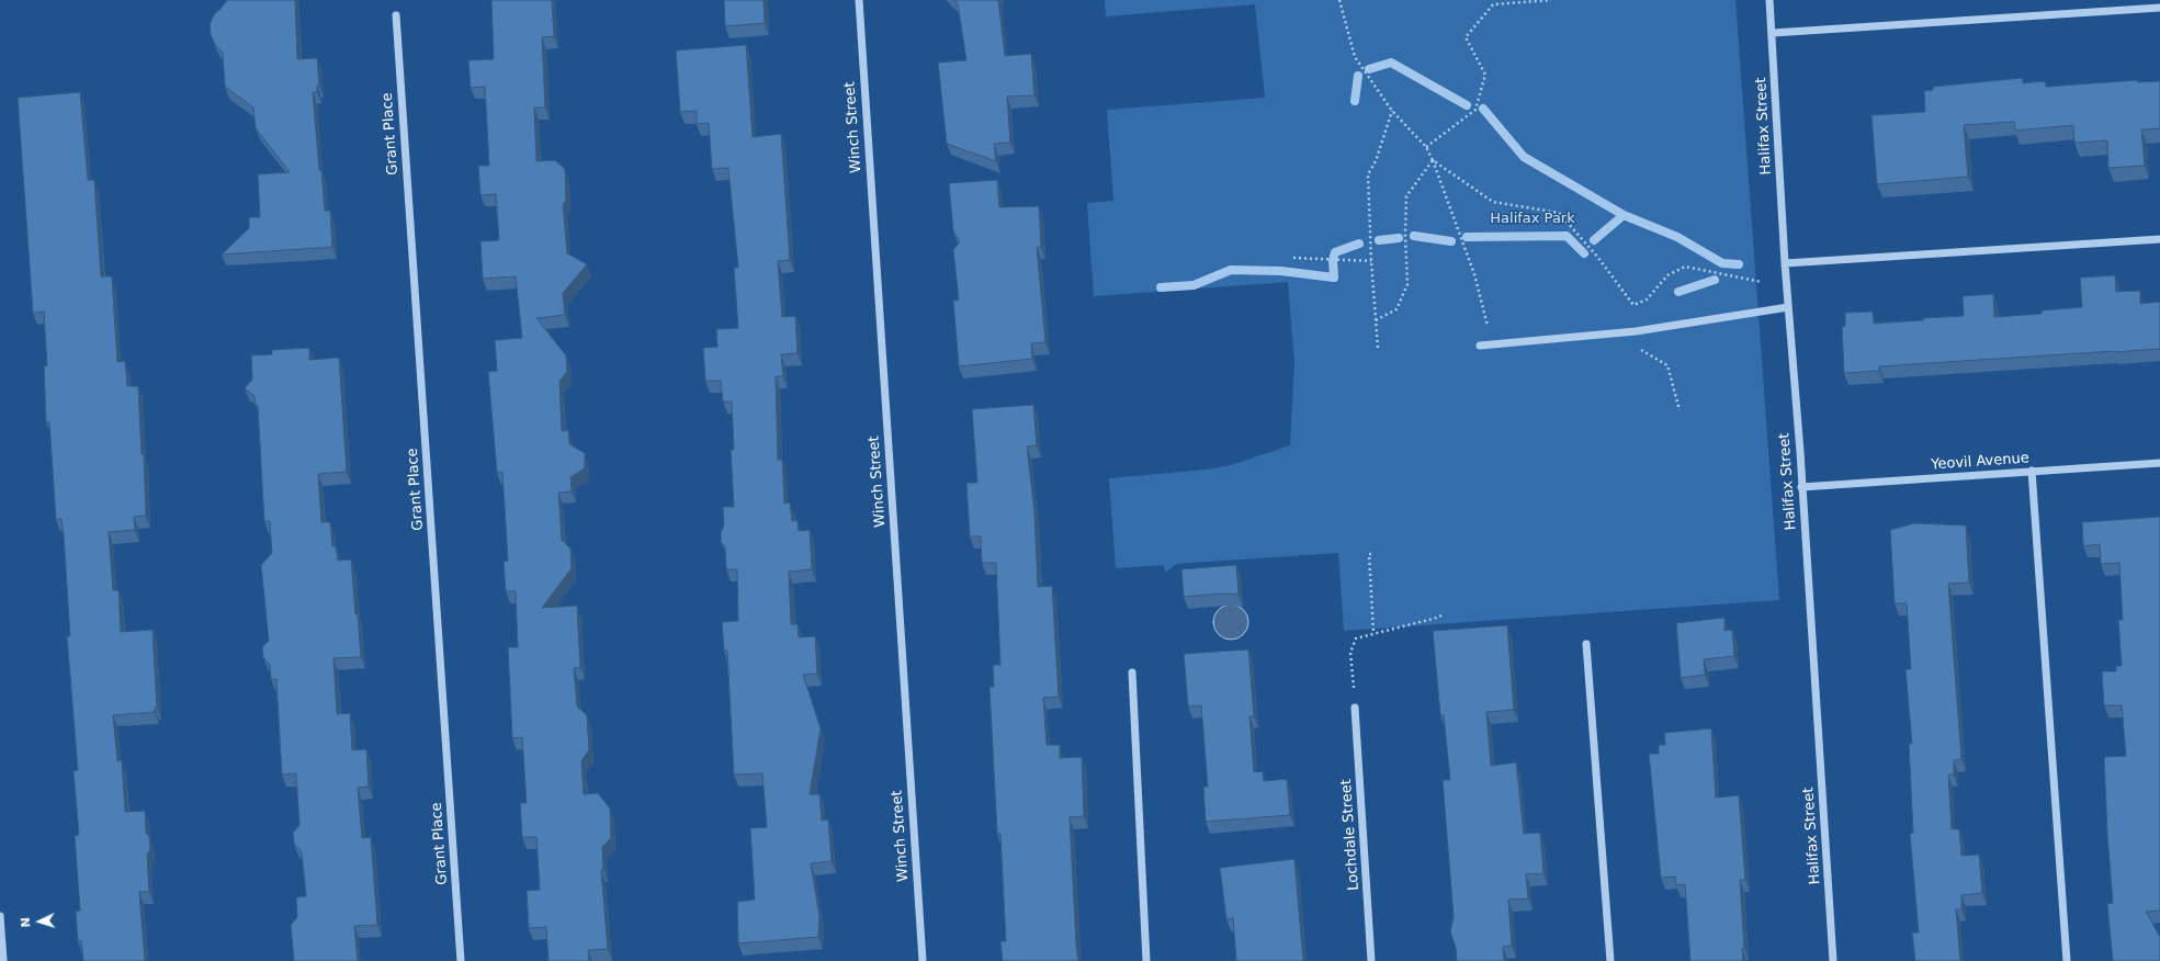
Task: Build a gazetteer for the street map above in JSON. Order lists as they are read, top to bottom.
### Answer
{
  "streets": {
    "street": [
      "Halifax Street",
      "Winch Street",
      "Grant Place",
      "Yeovil Avenue",
      "Lochdale Street"
    ]
  },
  "crossings": [
    ["Halifax Street", "Yeovil Avenue"]
  ],
  "parks": ["Halifax Park"],
  "north": "left"
}
